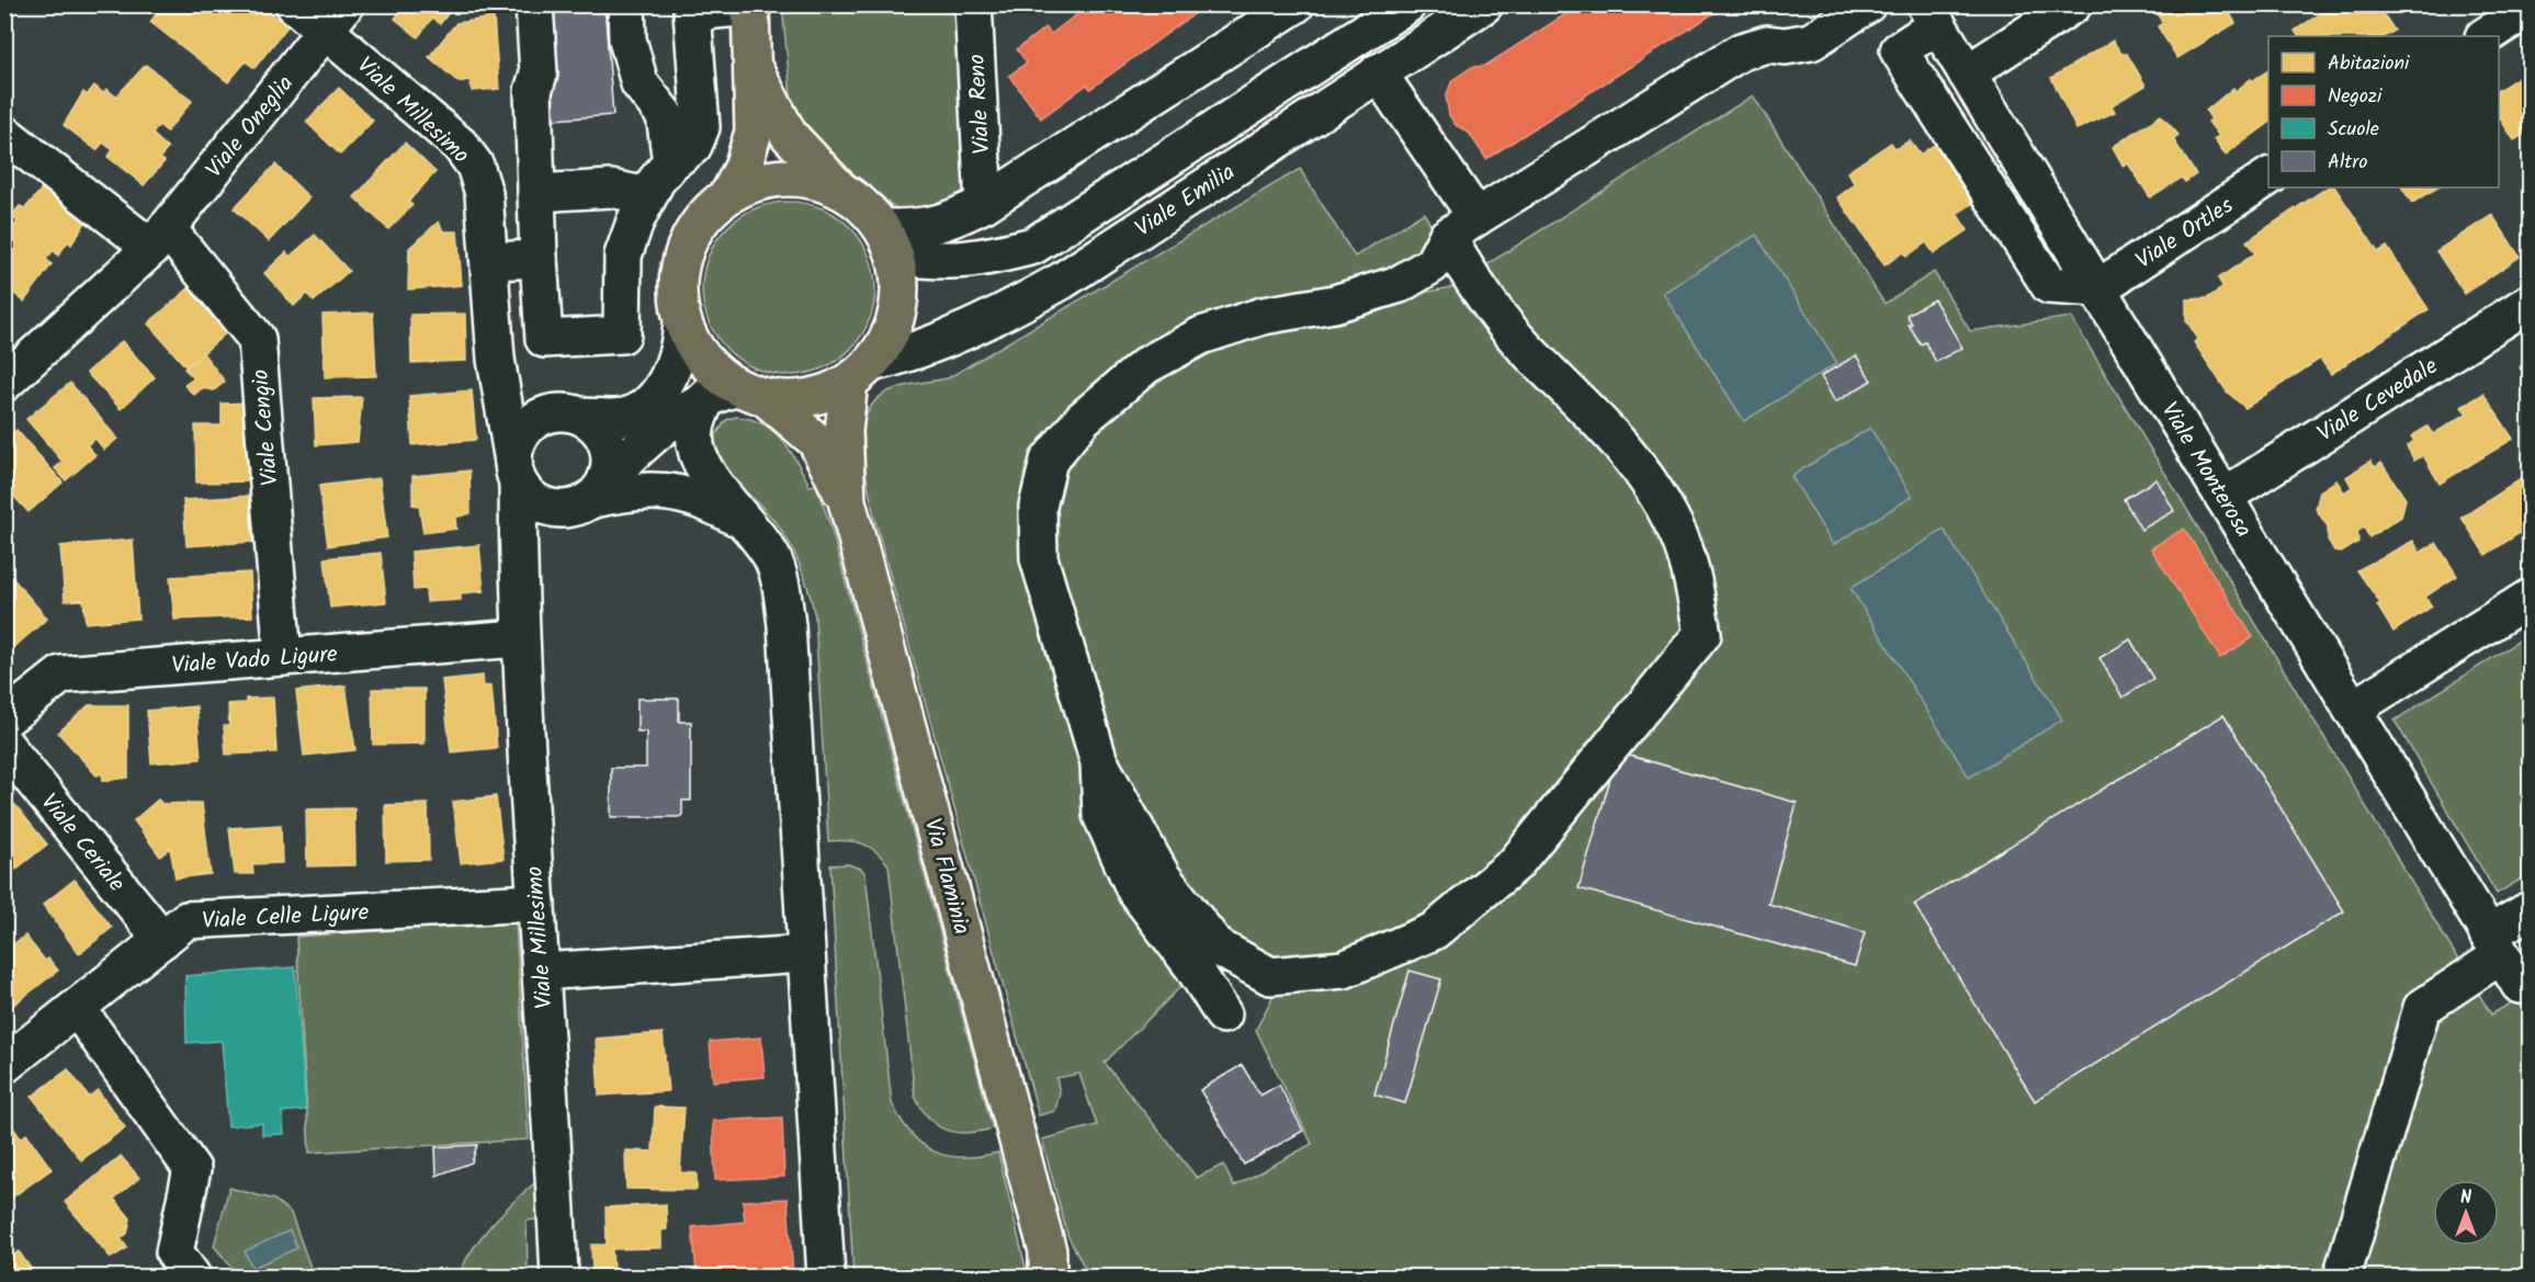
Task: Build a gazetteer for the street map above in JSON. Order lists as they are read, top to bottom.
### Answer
{
  "streets": {
    "main road": ["Via Flaminia"],
    "street": [
      "Viale Reno",
      "Viale Millesimo",
      "Viale Oneglia",
      "Viale Emilia",
      "Viale Ortles",
      "Viale Cevedale",
      "Viale Cengio",
      "Viale Monterosa",
      "Viale Vado Ligure",
      "Viale Ceriale",
      "Viale Celle Ligure"
    ]
  },
  "crossings": [
    ["Viale Millesimo", "Viale Oneglia"],
    ["Viale Millesimo", "Viale Emilia"],
    ["Viale Millesimo", "Viale Vado Ligure"],
    ["Viale Millesimo", "Via Flaminia"],
    ["Viale Millesimo", "Viale Celle Ligure"],
    ["Viale Oneglia", "Viale Cengio"],
    ["Viale Emilia", "Via Flaminia"],
    ["Viale Ortles", "Viale Monterosa"],
    ["Viale Cevedale", "Viale Monterosa"],
    ["Viale Cengio", "Viale Vado Ligure"],
    ["Viale Ceriale", "Viale Celle Ligure"]
  ],
  "legend": [
    "Abitazioni",
    "Negozi",
    "Scuole",
    "Altro"
  ],
  "north": "top"
}
